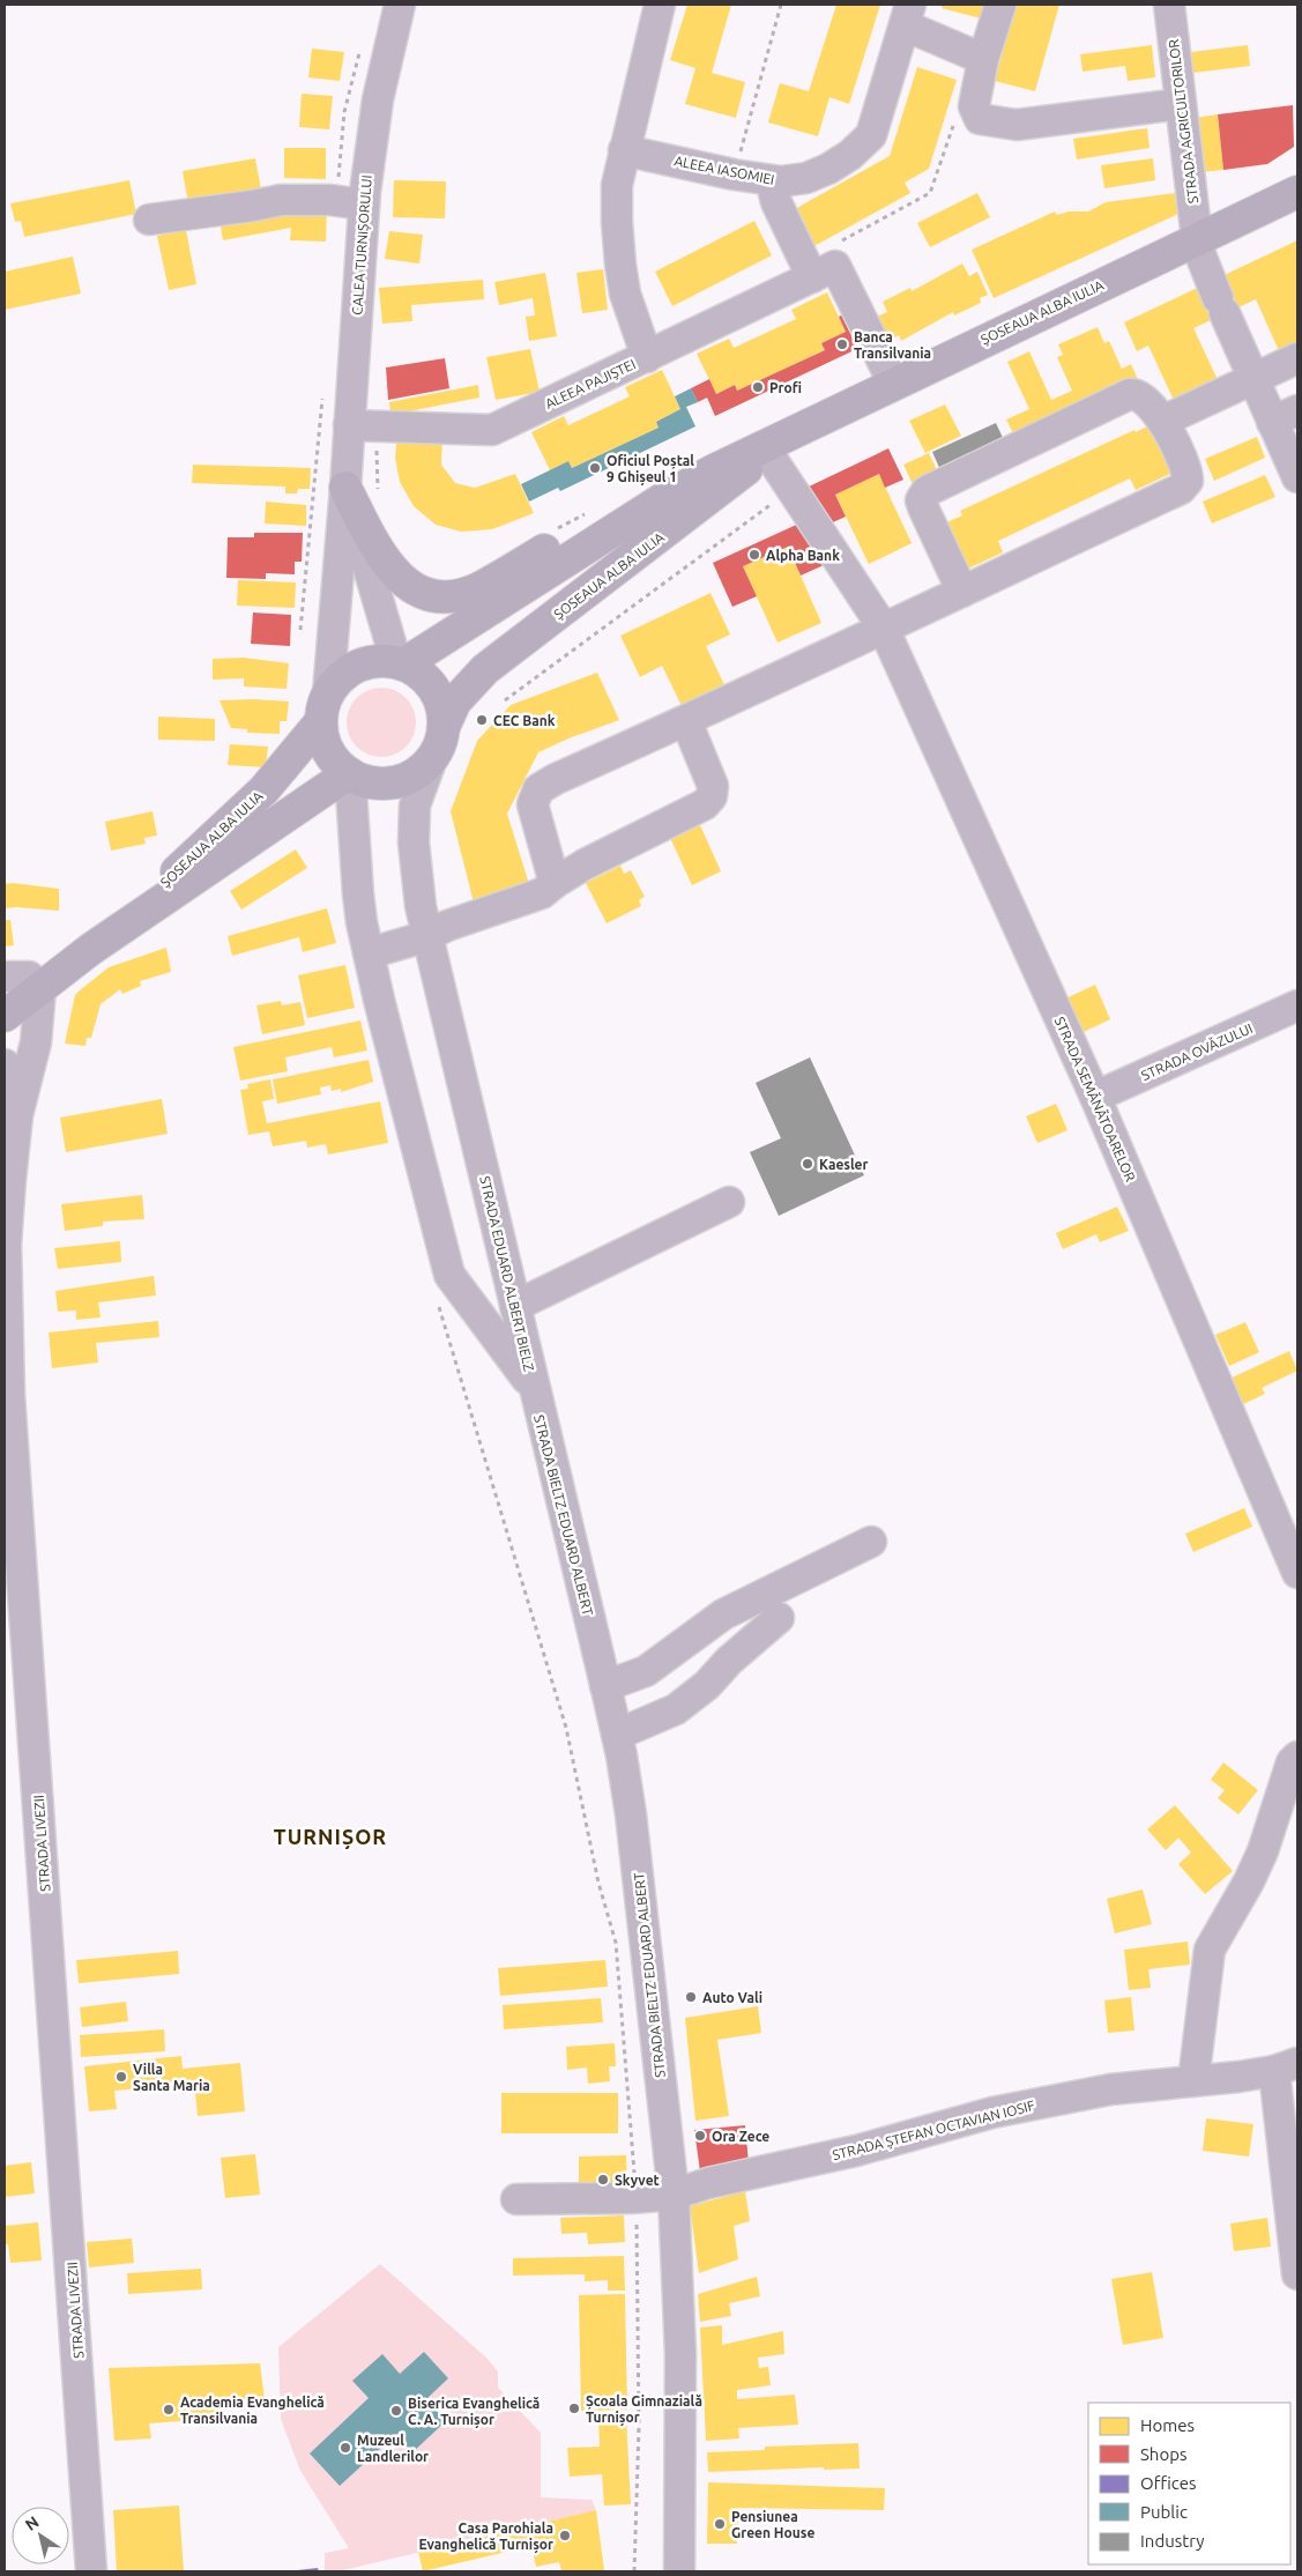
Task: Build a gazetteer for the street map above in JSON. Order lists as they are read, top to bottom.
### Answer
{
  "streets": {
    "main road": ["ȘOSEAUA ALBA IULIA"],
    "street": [
      "STRADA AGRICULTORILOR",
      "ALEEA IASOMIEI",
      "CALEA TURNIȘORULUI",
      "ALEEA PAJIȘTEI",
      "STRADA OVĂZULUI",
      "STRADA SEMĂNĂTOARELOR",
      "STRADA EDUARD ALBERT BIELZ",
      "STRADA BIELTZ EDUARD ALBERT",
      "STRADA LIVEZII",
      "STRADA ȘTEFAN OCTAVIAN IOSIF"
    ]
  },
  "crossings": [
    ["STRADA AGRICULTORILOR", "ȘOSEAUA ALBA IULIA"],
    ["ALEEA IASOMIEI", "ALEEA PAJIȘTEI"],
    ["CALEA TURNIȘORULUI", "ȘOSEAUA ALBA IULIA"],
    ["CALEA TURNIȘORULUI", "ALEEA PAJIȘTEI"],
    ["CALEA TURNIȘORULUI", "STRADA EDUARD ALBERT BIELZ"],
    ["ȘOSEAUA ALBA IULIA", "STRADA SEMĂNĂTOARELOR"],
    ["ȘOSEAUA ALBA IULIA", "STRADA EDUARD ALBERT BIELZ"],
    ["ȘOSEAUA ALBA IULIA", "STRADA LIVEZII"],
    ["STRADA OVĂZULUI", "STRADA SEMĂNĂTOARELOR"],
    ["STRADA EDUARD ALBERT BIELZ", "STRADA BIELTZ EDUARD ALBERT"],
    ["STRADA BIELTZ EDUARD ALBERT", "STRADA ȘTEFAN OCTAVIAN IOSIF"]
  ],
  "districts": ["TURNIȘOR"],
  "places": [
    "Banca Transilvania",
    "Profi",
    "Oficiul Poștal 9 Ghișeul 1",
    "Alpha Bank",
    "CEC Bank",
    "Kaesler",
    "Auto Vali",
    "Villa Santa Maria",
    "Ora Zece",
    "Skyvet",
    "Școala Gimnazială Turnișor",
    "Academia Evanghelică Transilvania",
    "Biserica Evanghelică C. A. Turnișor",
    "Muzeul Landlerilor",
    "Pensiunea Green House",
    "Casa Parohiala Evanghelică Turnișor"
  ],
  "legend": [
    "Homes",
    "Shops",
    "Offices",
    "Public",
    "Industry"
  ],
  "north": "top left"
}
